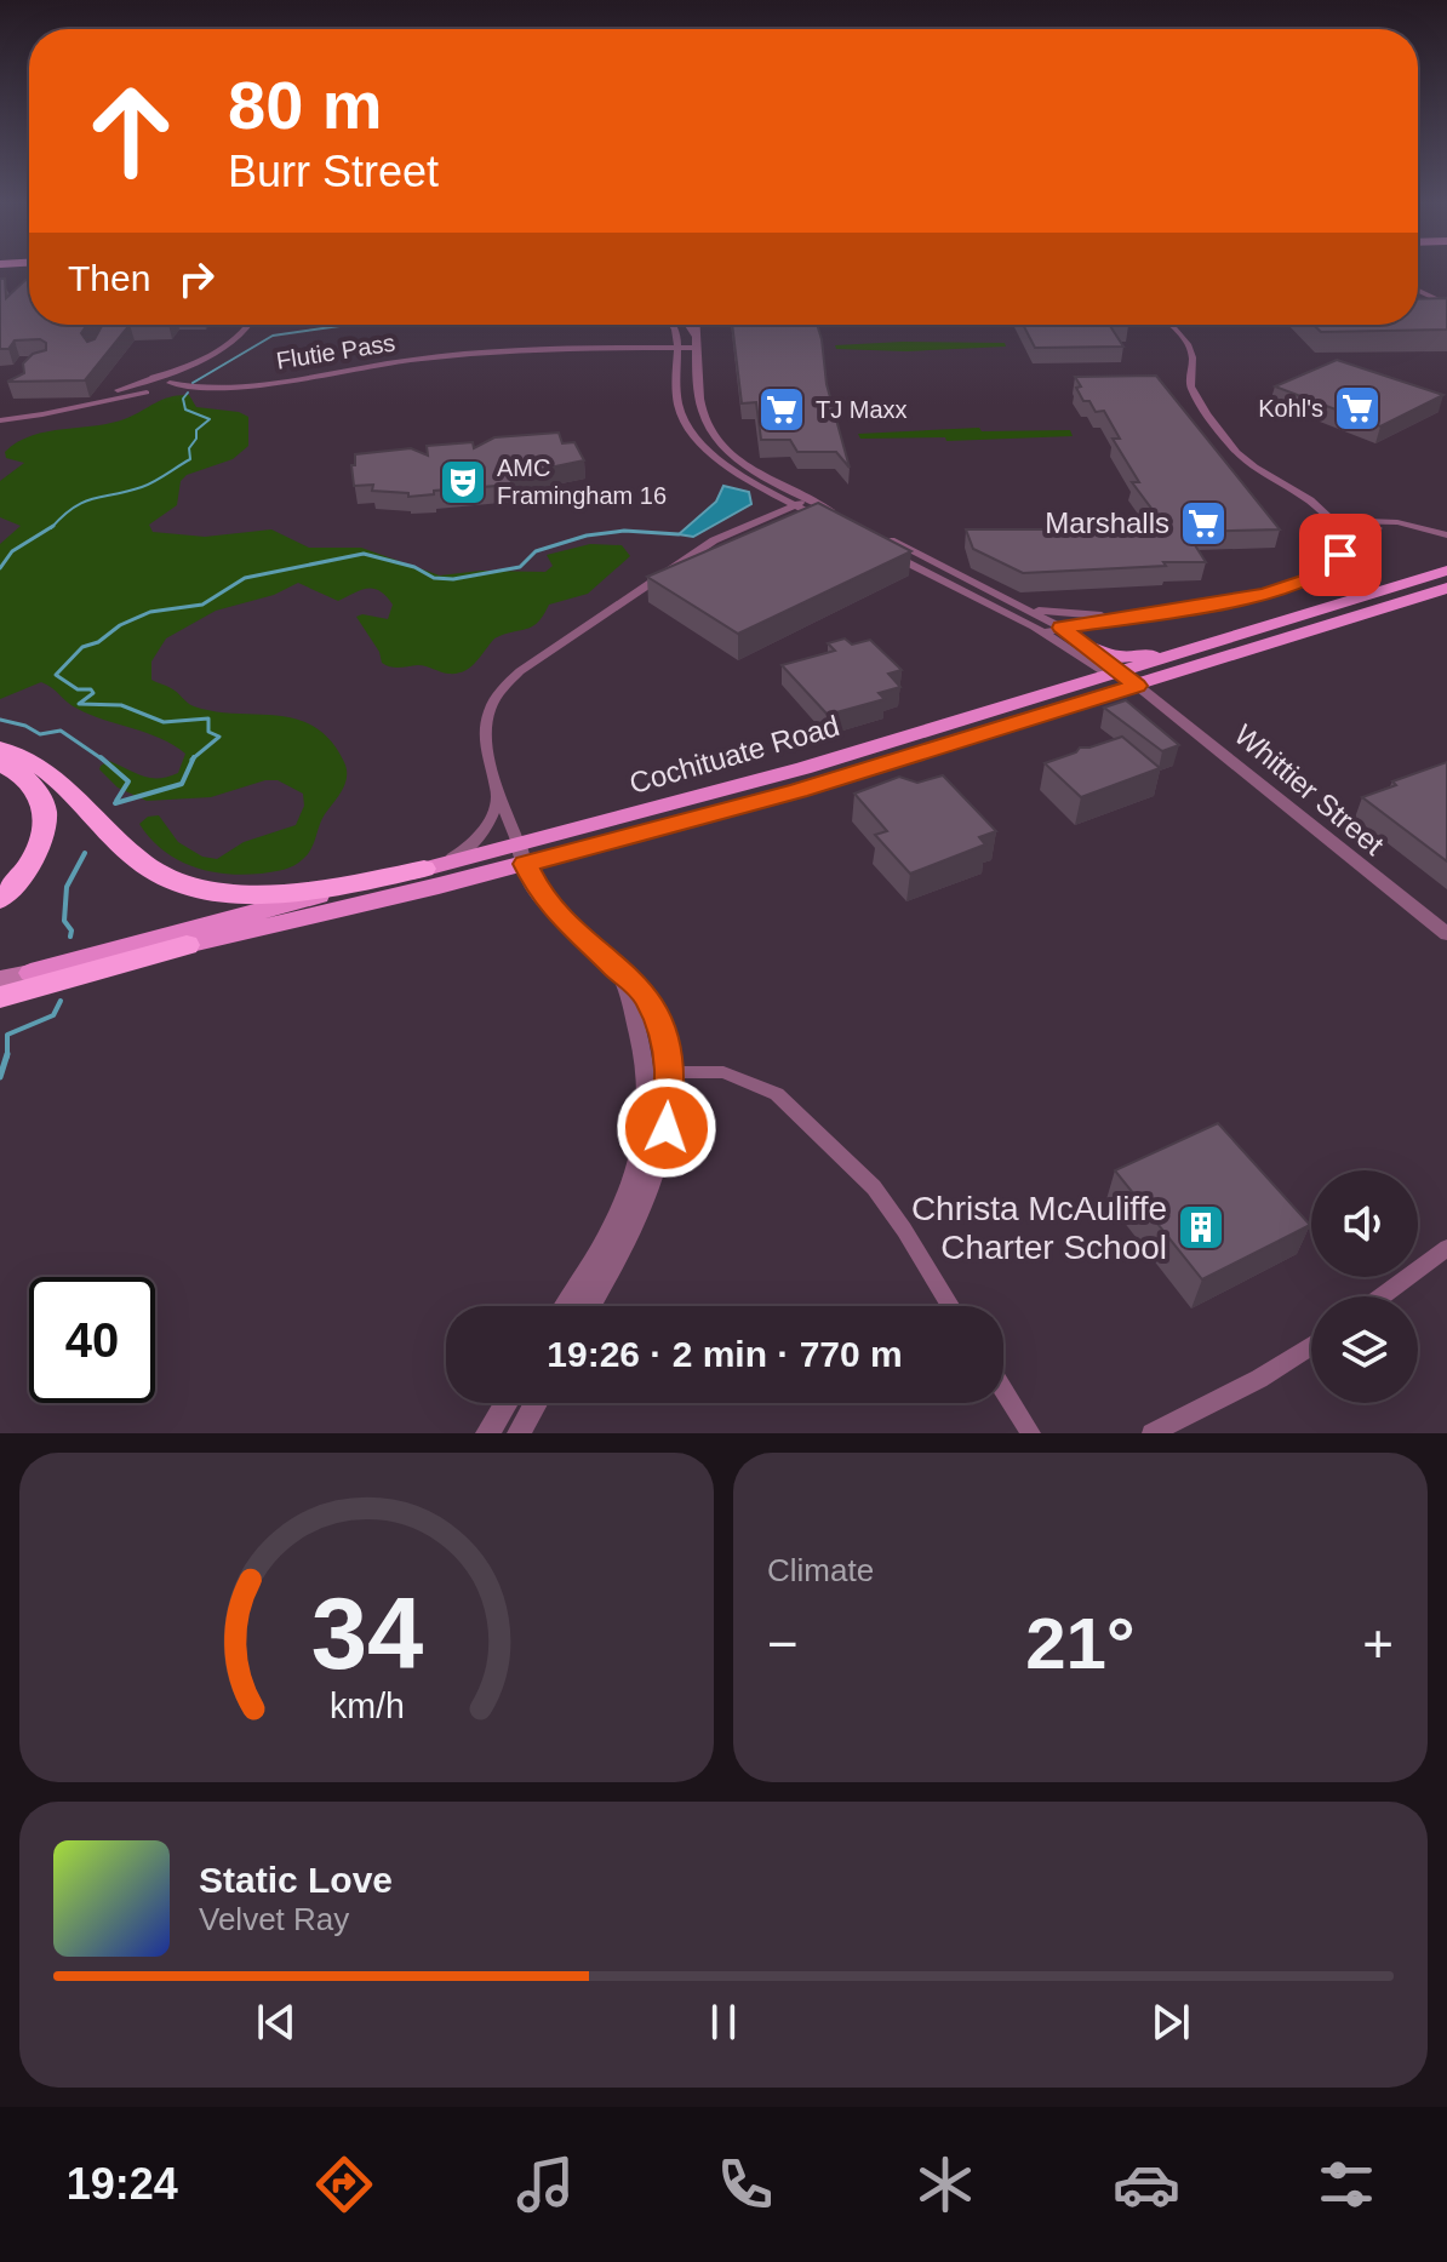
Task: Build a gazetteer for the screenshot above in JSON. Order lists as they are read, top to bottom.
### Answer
{
  "streets": {
    "main road": ["Cochituate Road"],
    "street": ["Flutie Pass", "Whittier Street"]
  },
  "crossings": [
    ["Cochituate Road", "Whittier Street"]
  ],
  "places": {
    "supermarket": ["Kohl's", "TJ Maxx", "Marshalls"],
    "theatre": ["AMC Framingham 16"],
    "building": ["Christa McAuliffe Charter School"]
  },
  "page": {
    "turn": ["80 m", "Burr Street"],
    "then": "Then",
    "limit": "40",
    "trip": "19:26 · 2 min · 770 m",
    "tile": "Climate",
    "heat": ["−", "21°", "+"],
    "song": ["Static Love", "Velvet Ray"],
    "tabs": "19:24",
    "gauge": ["34", "km/h"]
  }
}
